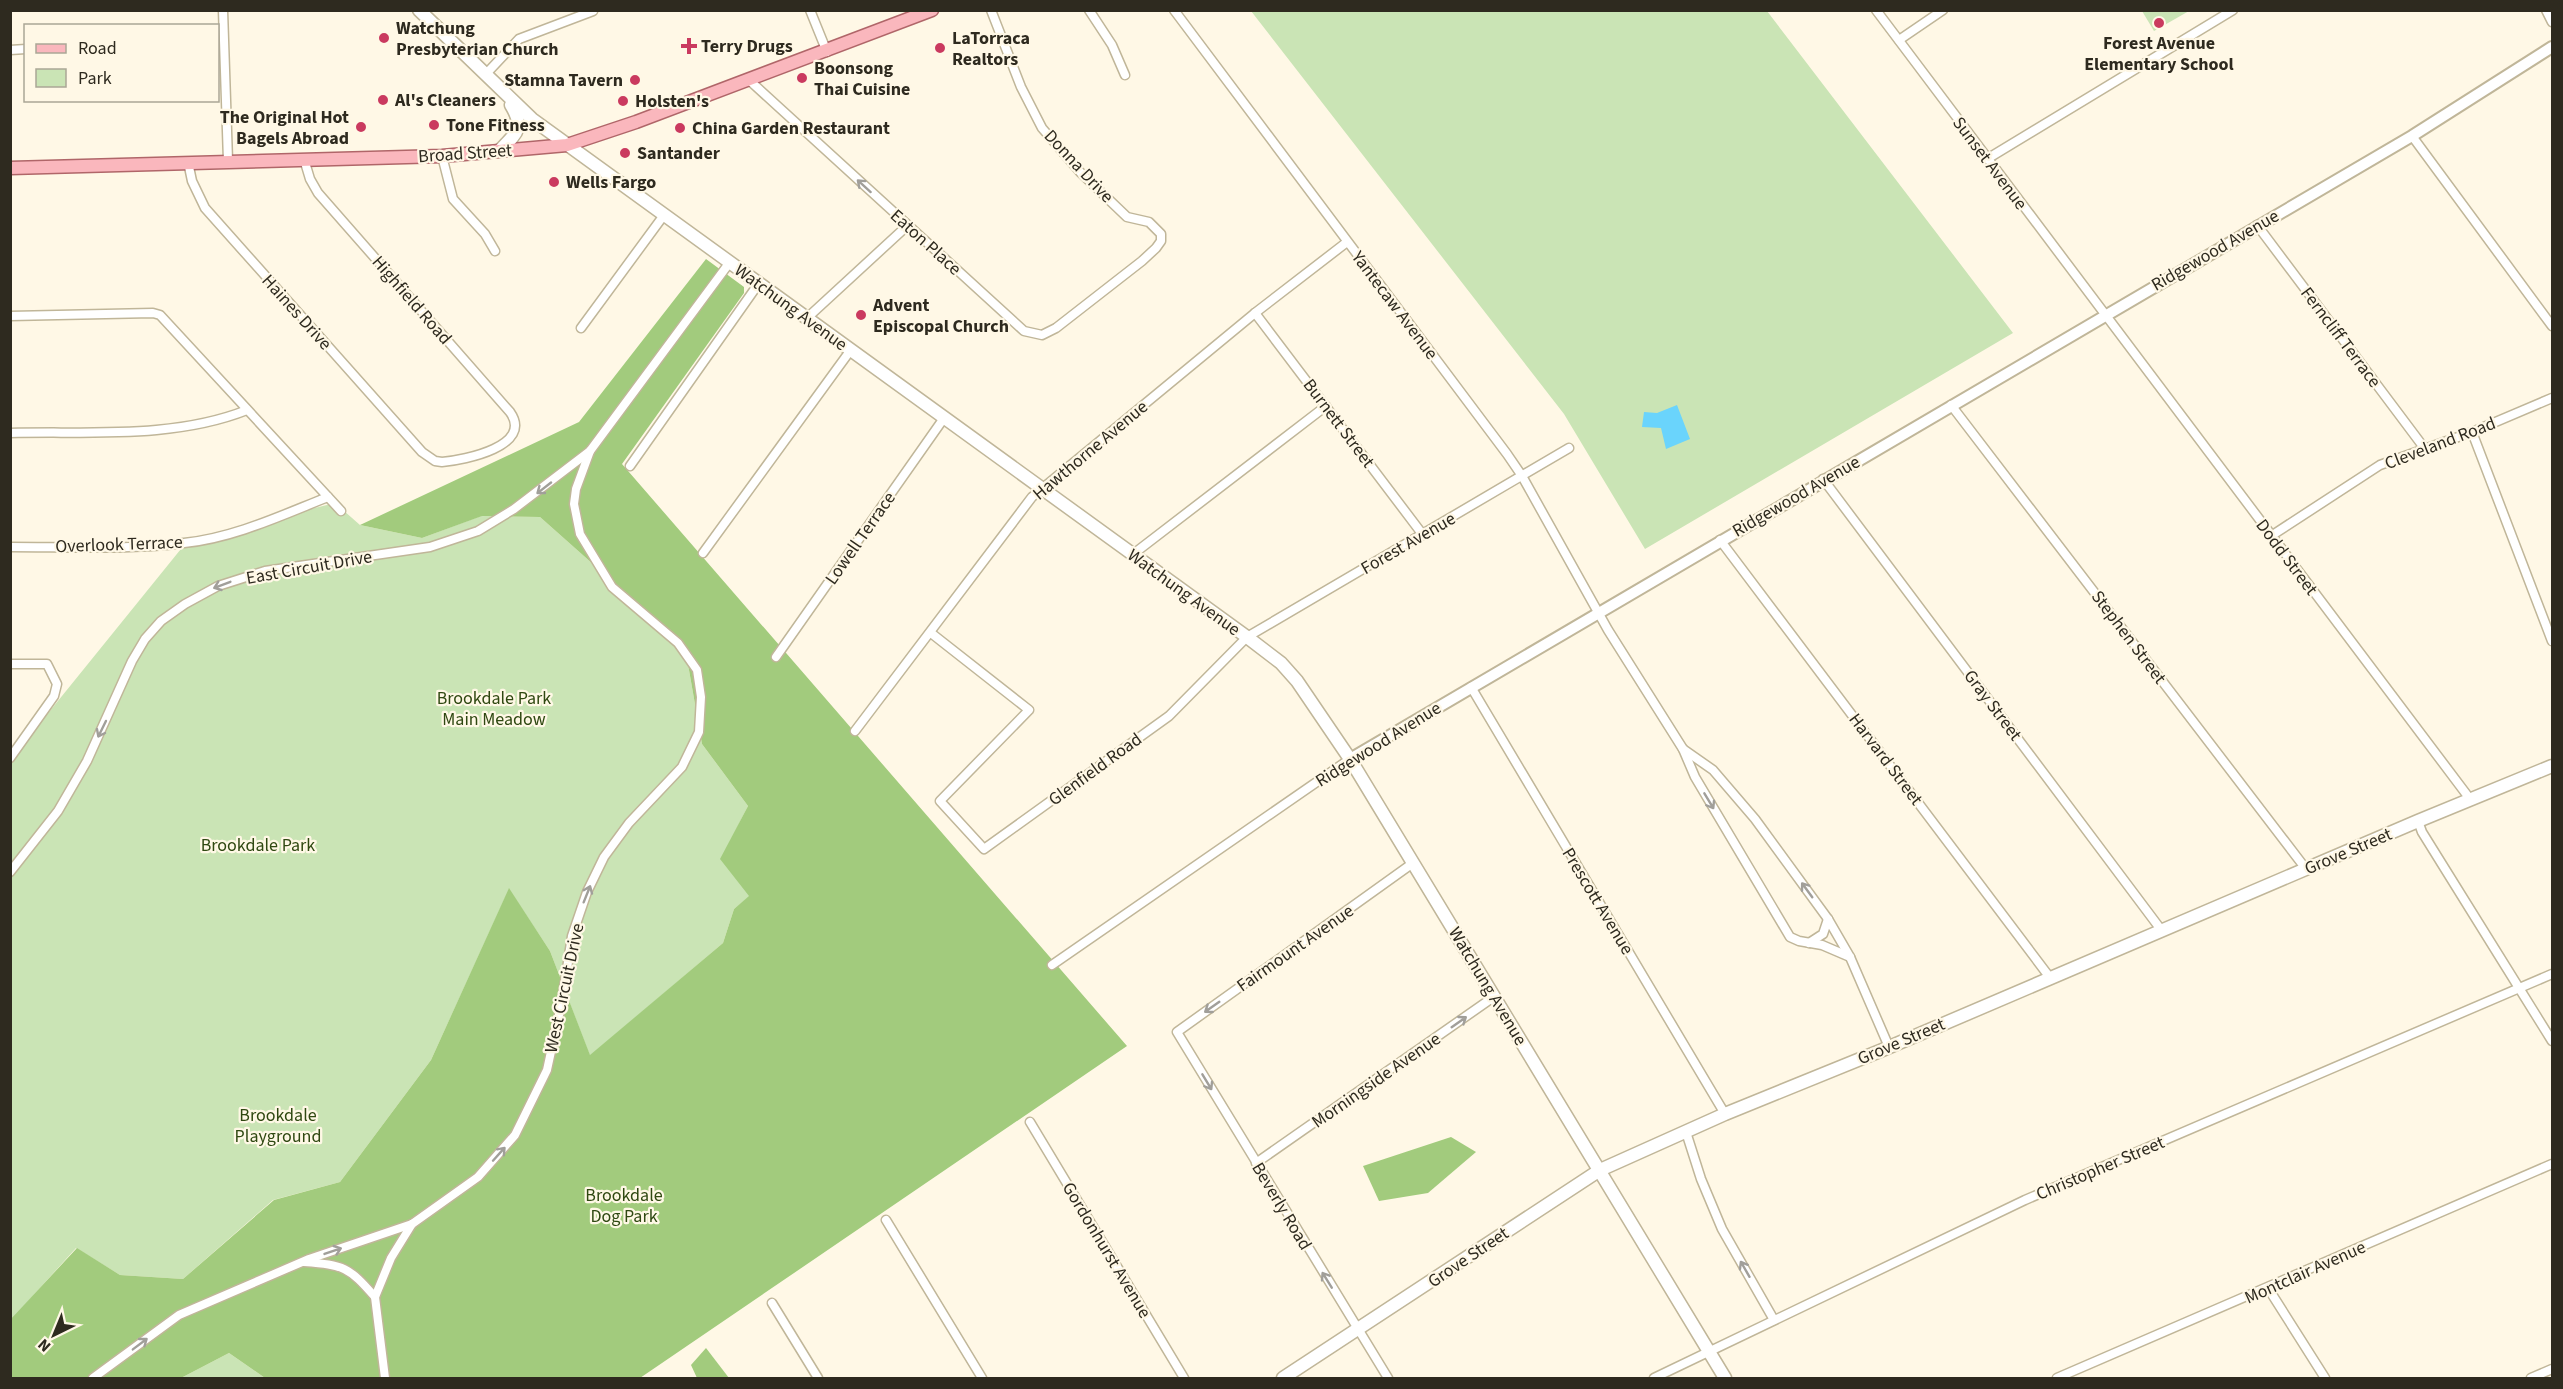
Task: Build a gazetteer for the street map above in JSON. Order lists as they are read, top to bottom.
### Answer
{
  "streets": {
    "main road": ["Broad Street", "Watchung Avenue", "Grove Street"],
    "street": [
      "Sunset Avenue",
      "Donna Drive",
      "Eaton Place",
      "Ridgewood Avenue",
      "Highfield Road",
      "Yantecaw Avenue",
      "Haines Drive",
      "Ferncliff Terrace",
      "Burnett Street",
      "Cleveland Road",
      "Hawthorne Avenue",
      "Lowell Terrace",
      "Forest Avenue",
      "Overlook Terrace",
      "Dodd Street",
      "East Circuit Drive",
      "Stephen Street",
      "Gray Street",
      "Harvard Street",
      "Glenfield Road",
      "Prescott Avenue",
      "Fairmount Avenue",
      "West Circuit Drive",
      "Morningside Avenue",
      "Christopher Street",
      "Beverly Road",
      "Gordonhurst Avenue",
      "Montclair Avenue"
    ]
  },
  "crossings": [
    ["Broad Street", "Eaton Place"],
    ["Broad Street", "Highfield Road"],
    ["Broad Street", "Watchung Avenue"],
    ["Broad Street", "Haines Drive"],
    ["Sunset Avenue", "Ridgewood Avenue"],
    ["Sunset Avenue", "Dodd Street"],
    ["Donna Drive", "Eaton Place"],
    ["Ridgewood Avenue", "Yantecaw Avenue"],
    ["Ridgewood Avenue", "Watchung Avenue"],
    ["Ridgewood Avenue", "Ferncliff Terrace"],
    ["Ridgewood Avenue", "Dodd Street"],
    ["Ridgewood Avenue", "Stephen Street"],
    ["Ridgewood Avenue", "Gray Street"],
    ["Ridgewood Avenue", "Harvard Street"],
    ["Ridgewood Avenue", "Prescott Avenue"],
    ["Highfield Road", "Haines Drive"],
    ["Yantecaw Avenue", "Hawthorne Avenue"],
    ["Yantecaw Avenue", "Forest Avenue"],
    ["Watchung Avenue", "Hawthorne Avenue"],
    ["Watchung Avenue", "Lowell Terrace"],
    ["Watchung Avenue", "Forest Avenue"],
    ["Watchung Avenue", "Glenfield Road"],
    ["Watchung Avenue", "Grove Street"],
    ["Watchung Avenue", "Fairmount Avenue"],
    ["Watchung Avenue", "Morningside Avenue"],
    ["Watchung Avenue", "Christopher Street"],
    ["Ferncliff Terrace", "Cleveland Road"],
    ["Burnett Street", "Hawthorne Avenue"],
    ["Burnett Street", "Forest Avenue"],
    ["Cleveland Road", "Dodd Street"],
    ["Hawthorne Avenue", "Glenfield Road"],
    ["Forest Avenue", "Glenfield Road"],
    ["Dodd Street", "Grove Street"],
    ["East Circuit Drive", "West Circuit Drive"],
    ["Stephen Street", "Grove Street"],
    ["Gray Street", "Grove Street"],
    ["Harvard Street", "Grove Street"],
    ["Grove Street", "Prescott Avenue"],
    ["Grove Street", "Beverly Road"],
    ["Fairmount Avenue", "Beverly Road"],
    ["Morningside Avenue", "Beverly Road"]
  ],
  "one_way": [
    "Eaton Place",
    "East Circuit Drive",
    "Fairmount Avenue",
    "West Circuit Drive",
    "Morningside Avenue"
  ],
  "parks": [
    "Brookdale Park Main Meadow",
    "Brookdale Park",
    "Brookdale Playground",
    "Brookdale Dog Park"
  ],
  "places": {
    "other": [
      "Forest Avenue Elementary School",
      "Watchung Presbyterian Church",
      "LaTorraca Realtors",
      "Boonsong Thai Cuisine",
      "Stamna Tavern",
      "Al's Cleaners",
      "Holsten's",
      "Tone Fitness",
      "The Original Hot Bagels Abroad",
      "China Garden Restaurant",
      "Santander",
      "Wells Fargo",
      "Advent Episcopal Church"
    ],
    "health": ["Terry Drugs"]
  },
  "legend": ["Road", "Park"],
  "north": "bottom left"
}
